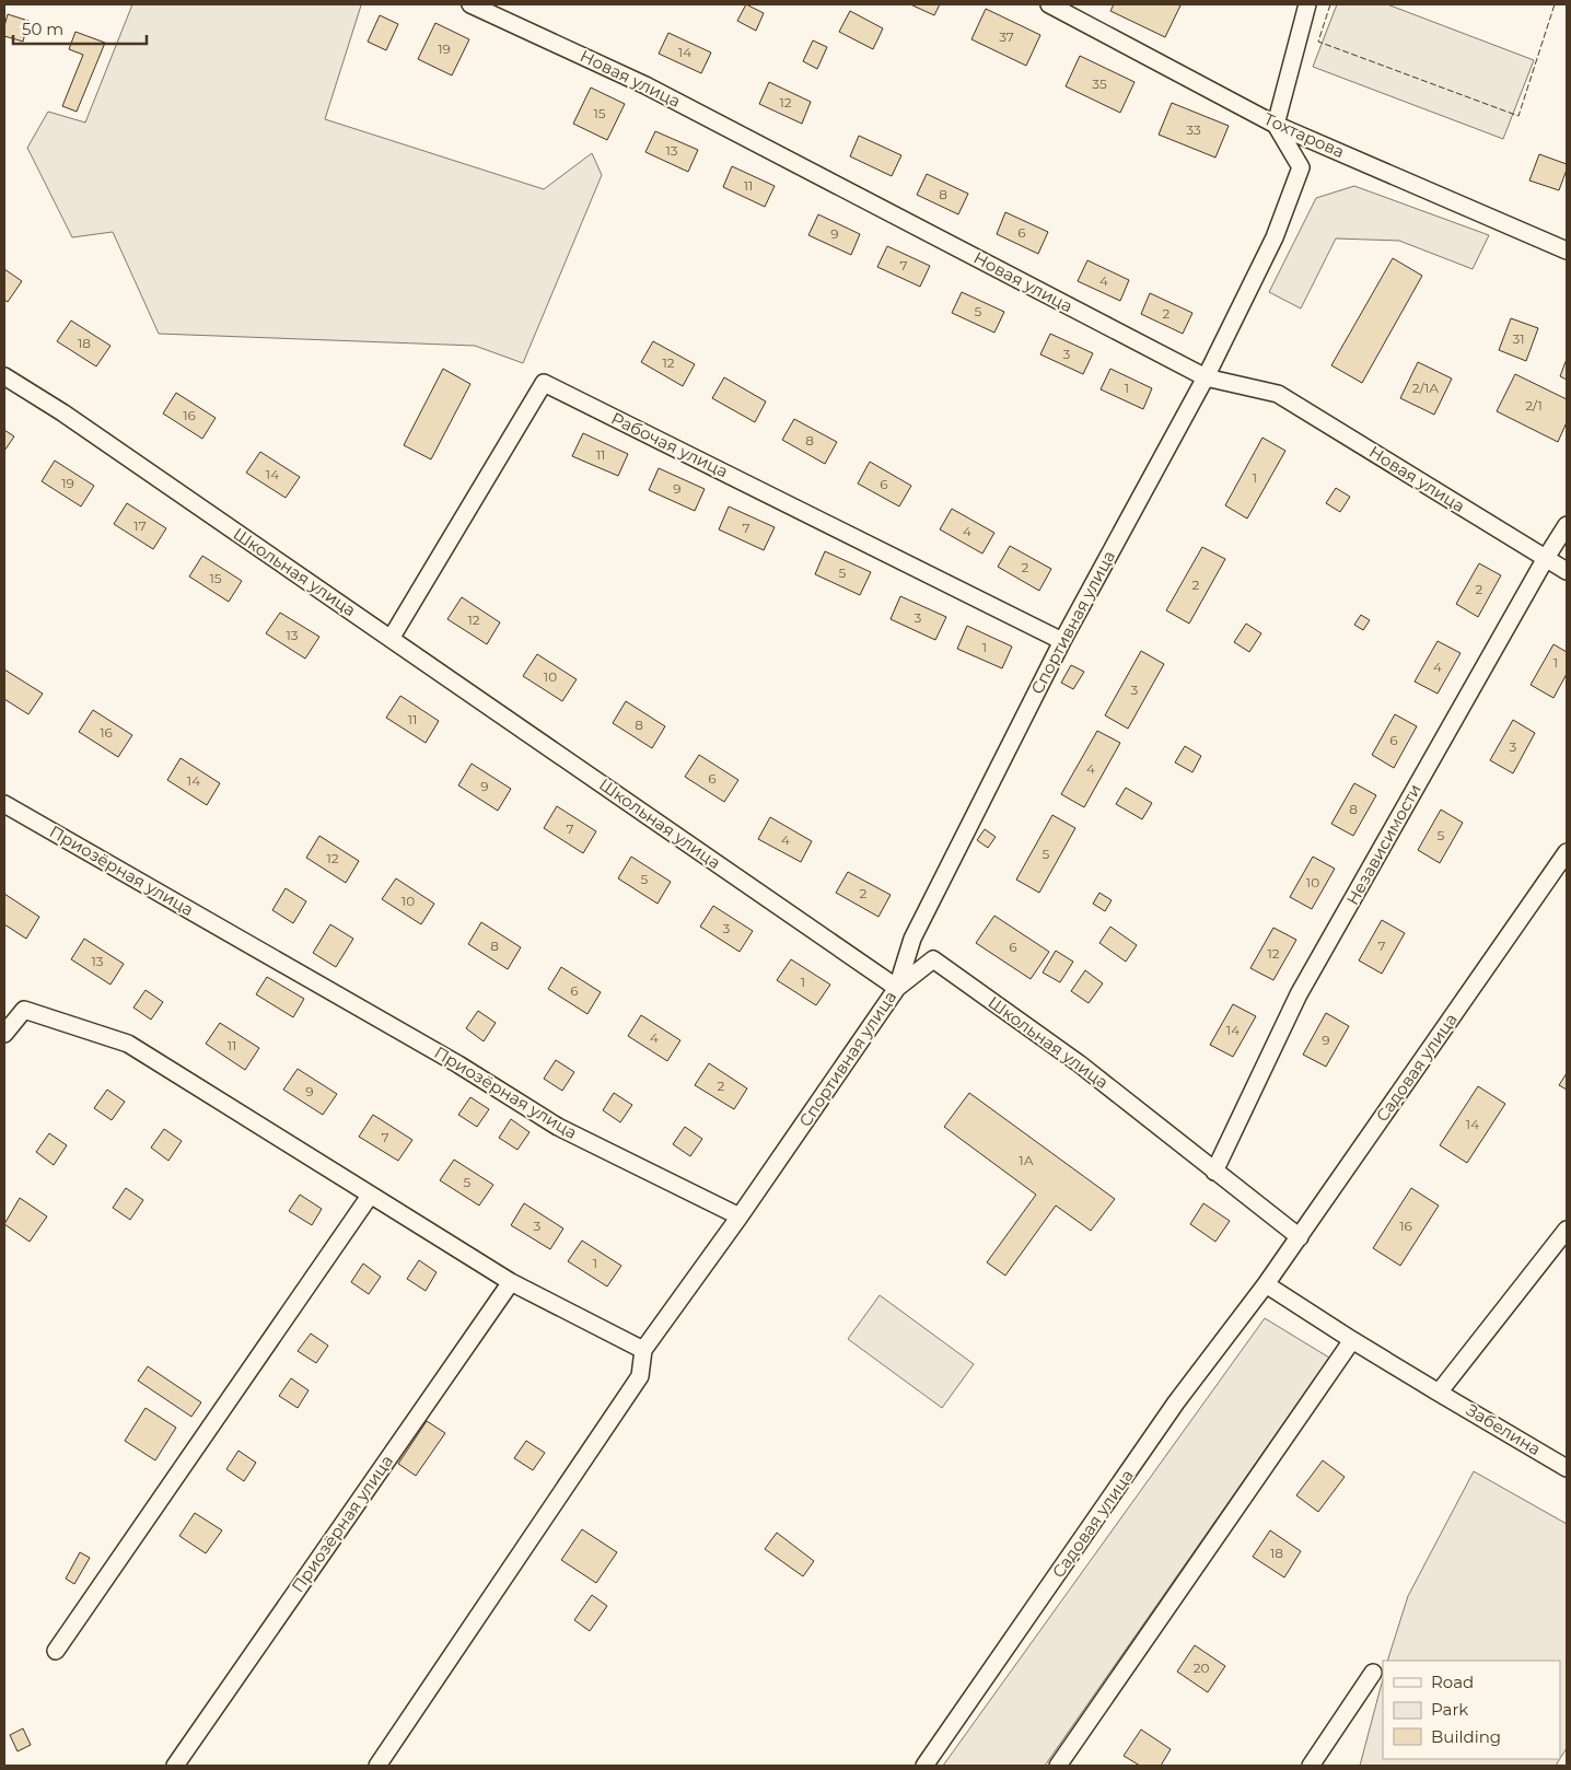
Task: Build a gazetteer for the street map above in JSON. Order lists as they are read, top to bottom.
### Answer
{
  "streets": {
    "street": [
      "Новая улица",
      "Тохтарова",
      "Рабочая улица",
      "Школьная улица",
      "Спортивная улица",
      "Независимости",
      "Приозёрная улица",
      "Садовая улица",
      "Забелина"
    ]
  },
  "crossings": [
    ["Новая улица", "Спортивная улица"],
    ["Новая улица", "Независимости"],
    ["Тохтарова", "Спортивная улица"],
    ["Рабочая улица", "Школьная улица"],
    ["Рабочая улица", "Спортивная улица"],
    ["Школьная улица", "Спортивная улица"],
    ["Школьная улица", "Независимости"],
    ["Школьная улица", "Садовая улица"],
    ["Спортивная улица", "Приозёрная улица"]
  ],
  "house_numbers": [
    "37",
    "19",
    "14",
    "35",
    "12",
    "15",
    "33",
    "13",
    "11",
    "8",
    "6",
    "9",
    "7",
    "4",
    "5",
    "2",
    "31",
    "18",
    "3",
    "12",
    "1",
    "2/1А",
    "2/1",
    "16",
    "8",
    "11",
    "14",
    "1",
    "19",
    "6",
    "9",
    "17",
    "7",
    "4",
    "2",
    "5",
    "15",
    "2",
    "2",
    "3",
    "12",
    "13",
    "1",
    "1",
    "4",
    "10",
    "3",
    "11",
    "8",
    "16",
    "6",
    "3",
    "4",
    "6",
    "14",
    "9",
    "8",
    "7",
    "5",
    "4",
    "5",
    "12",
    "5",
    "10",
    "2",
    "10",
    "3",
    "8",
    "7",
    "6",
    "12",
    "13",
    "1",
    "6",
    "14",
    "4",
    "9",
    "11",
    "2",
    "9",
    "14",
    "7",
    "1А",
    "5",
    "3",
    "16",
    "1",
    "18",
    "20"
  ],
  "legend": ["Road", "Park", "Building"],
  "scale_bar": "50 m"
}
